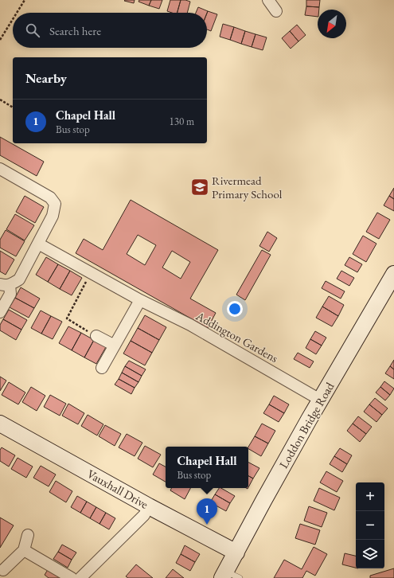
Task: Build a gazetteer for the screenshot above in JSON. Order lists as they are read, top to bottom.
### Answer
{
  "streets": {
    "street": ["Addington Gardens", "Loddon Bridge Road", "Vauxhall Drive"]
  },
  "crossings": [
    ["Addington Gardens", "Loddon Bridge Road"],
    ["Loddon Bridge Road", "Vauxhall Drive"]
  ],
  "places": {
    "school or university": ["Rivermead Primary School"]
  },
  "north": "bottom left",
  "page": {
    "search": "Search here",
    "heading": "Nearby",
    "list": [
      {
        "mark": "1",
        "name": "Chapel Hall",
        "note": "Bus stop",
        "value": "130 m"
      }
    ],
    "popup": ["Chapel Hall", "Bus stop"],
    "map_buttons": ["+", "−"],
    "pins": "1"
  }
}
